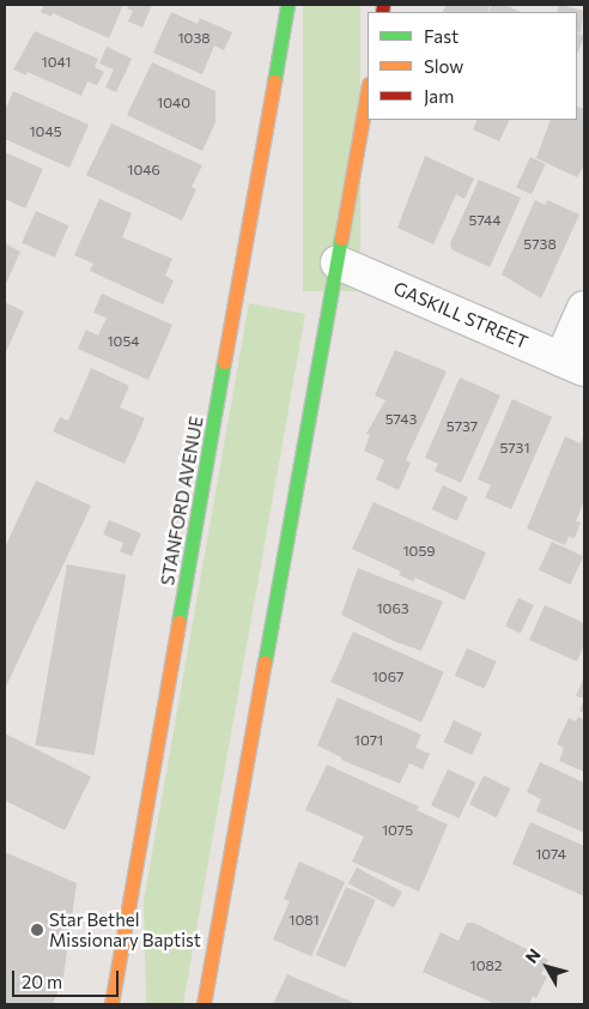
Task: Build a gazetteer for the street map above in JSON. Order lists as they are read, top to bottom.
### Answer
{
  "streets": {
    "main road": ["STANFORD AVENUE"],
    "street": ["GASKILL STREET"]
  },
  "places": ["Star Bethel Missionary Baptist"],
  "house_numbers": [
    "1038",
    "1041",
    "1040",
    "1045",
    "1046",
    "5744",
    "5738",
    "1054",
    "5743",
    "5737",
    "5731",
    "1059",
    "1063",
    "1067",
    "1071",
    "1075",
    "1074",
    "1081",
    "1082"
  ],
  "legend": ["Fast", "Slow", "Jam"],
  "scale_bar": "20 m",
  "north": "top left"
}
